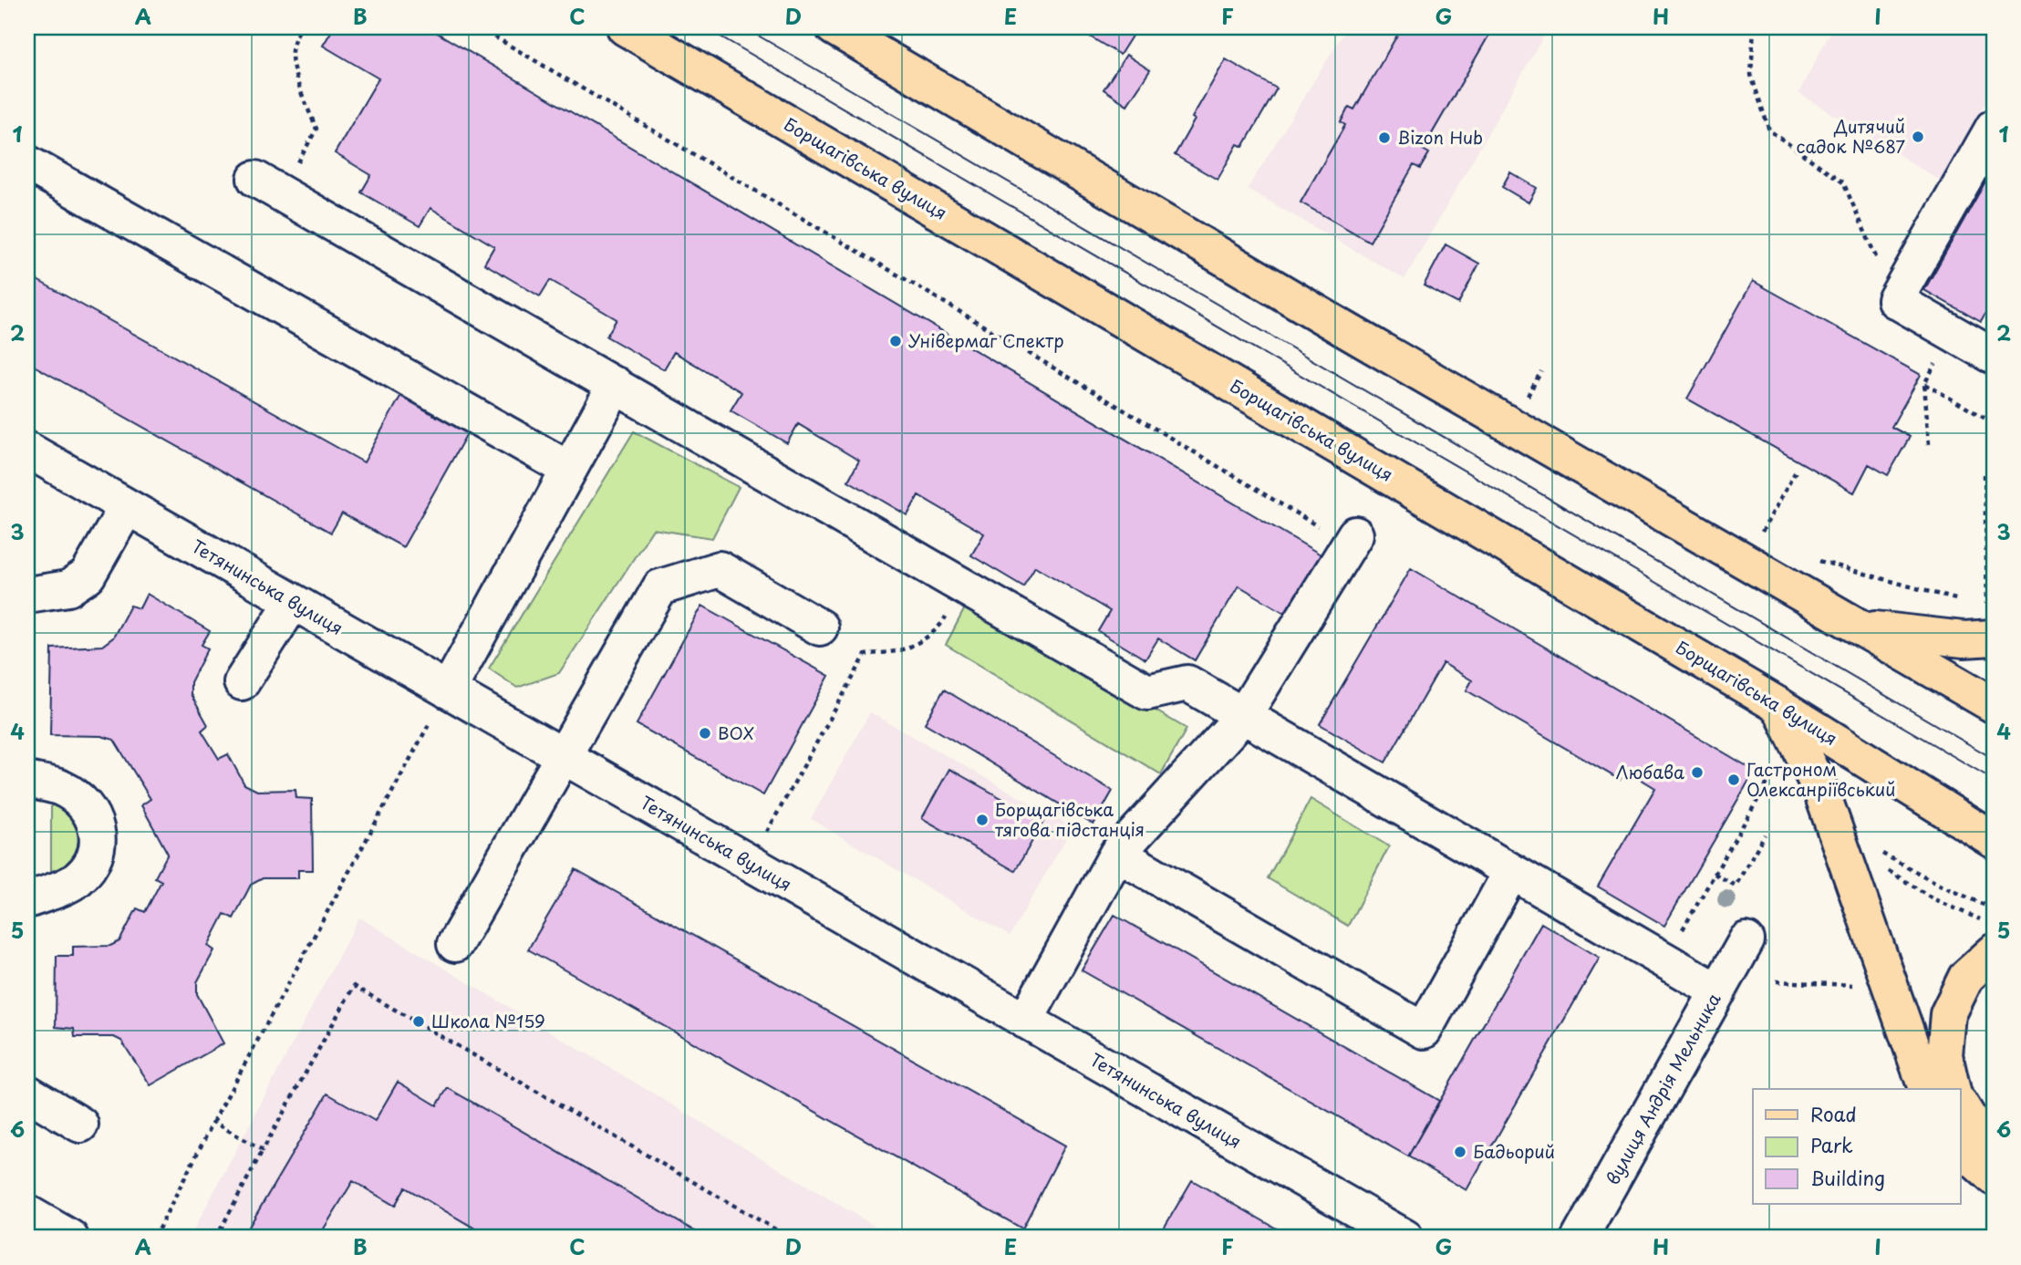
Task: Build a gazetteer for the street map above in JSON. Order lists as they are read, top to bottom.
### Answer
{
  "streets": {
    "main road": ["Борщагівська вулиця"],
    "street": ["Тетянинська вулиця", "вулиця Андрія Мельника"]
  },
  "places": [
    "Дитячий садок №687",
    "Bizon Hub",
    "Універмаг Спектр",
    "BOX",
    "Любава",
    "Гастроном Олексанріївський",
    "Борщагівська тягова підстанція",
    "Школа №159",
    "Бадьорий"
  ],
  "legend": ["Road", "Park", "Building"],
  "grid": {
    "columns": [
      "A",
      "B",
      "C",
      "D",
      "E",
      "F",
      "G",
      "H",
      "I"
    ],
    "rows": [
      "1",
      "2",
      "3",
      "4",
      "5",
      "6"
    ]
  }
}
